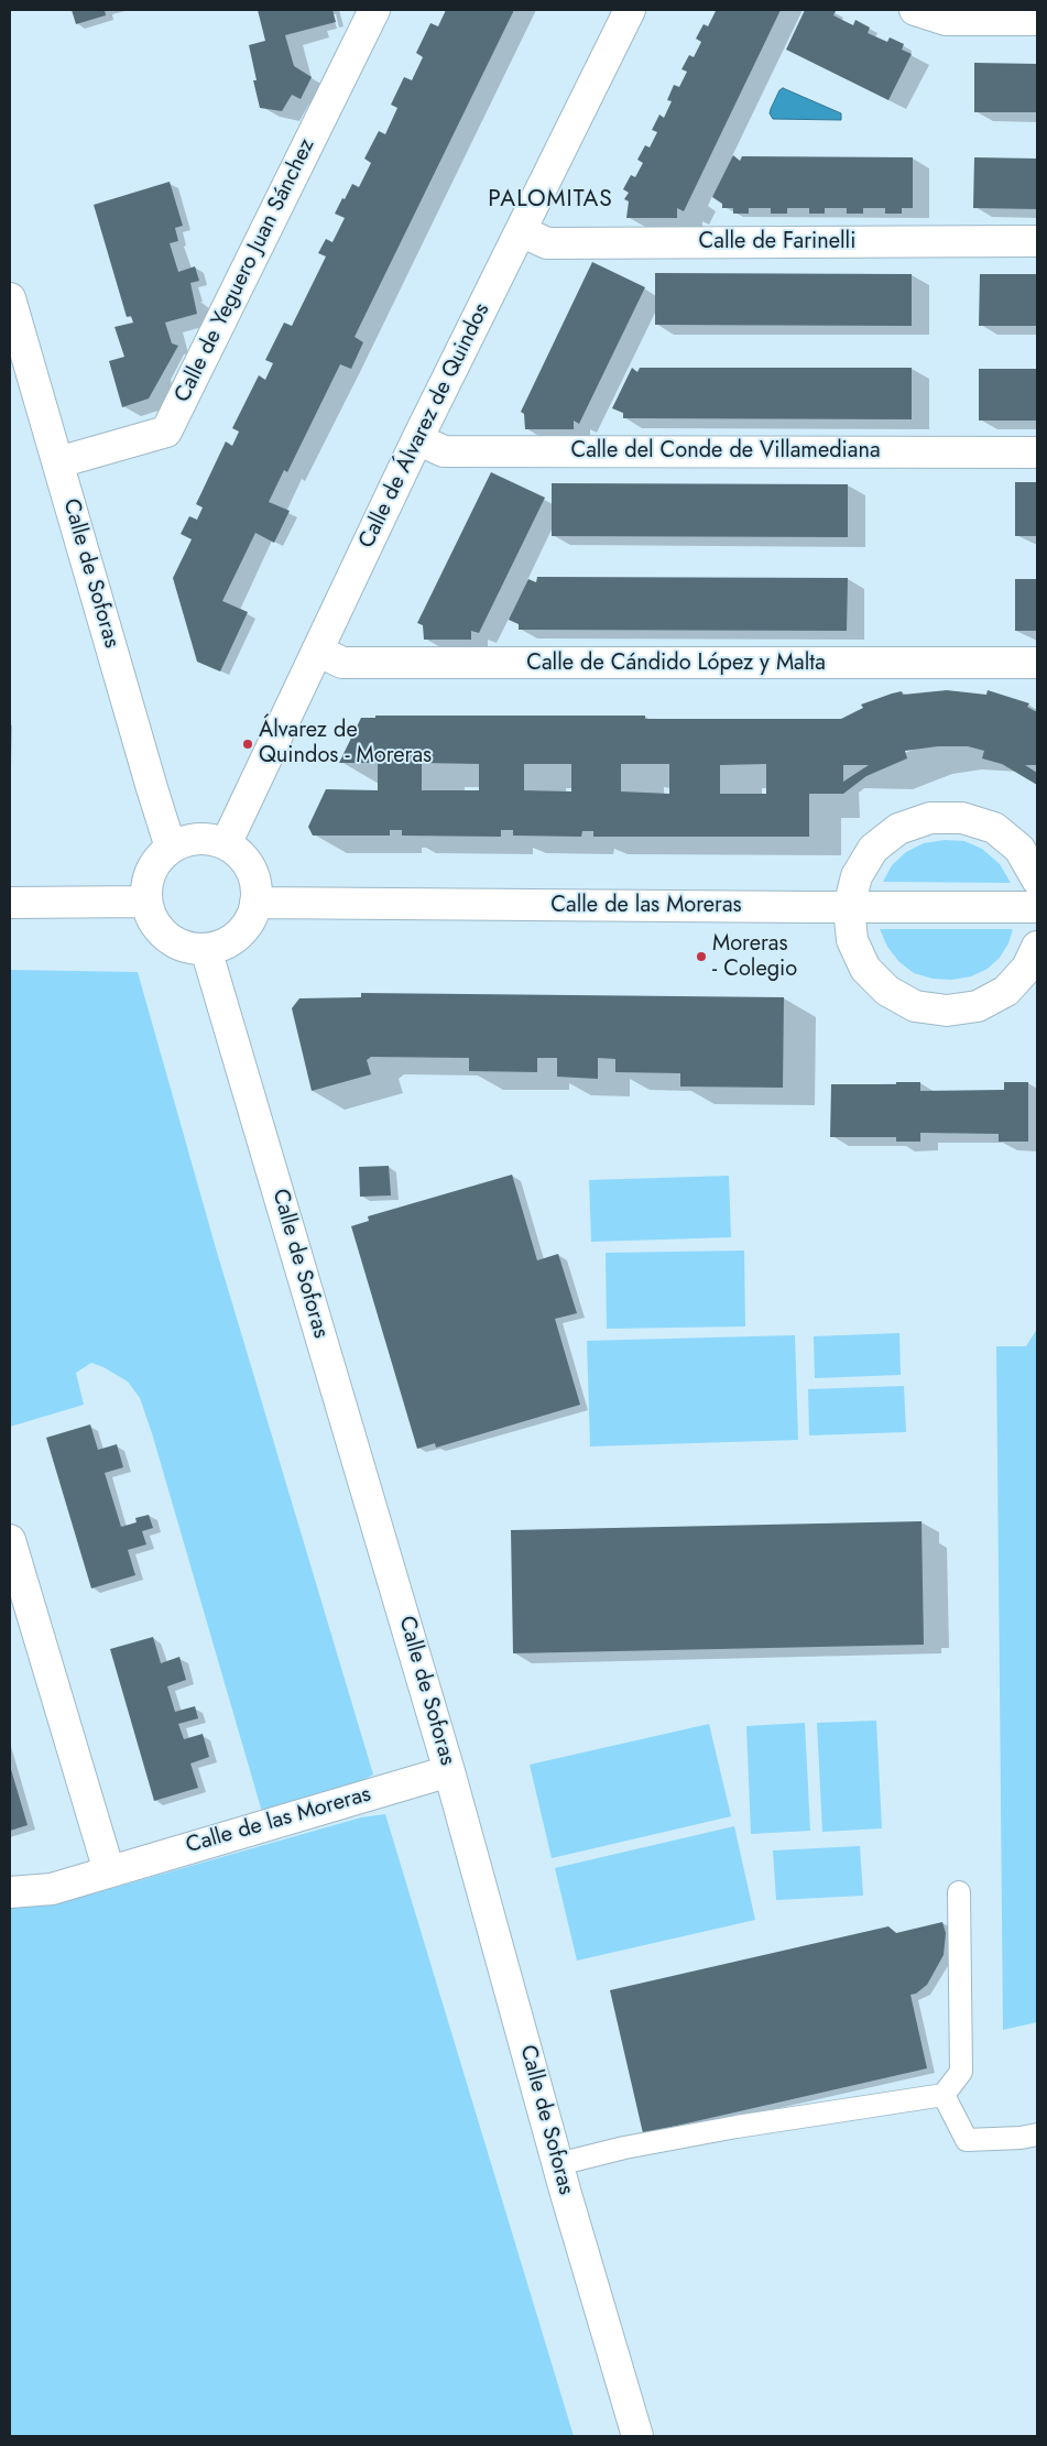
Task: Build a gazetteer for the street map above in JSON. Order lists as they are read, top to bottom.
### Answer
{
  "streets": {
    "street": [
      "Calle de Farinelli",
      "Calle de Yeguero Juan Sánchez",
      "Calle de Álvarez de Quindos",
      "Calle del Conde de Villamediana",
      "Calle de Soforas",
      "Calle de Cándido López y Malta",
      "Calle de las Moreras"
    ]
  },
  "crossings": [
    ["Calle de Farinelli", "Calle de Álvarez de Quindos"],
    ["Calle de Yeguero Juan Sánchez", "Calle de Soforas"],
    ["Calle de Álvarez de Quindos", "Calle del Conde de Villamediana"],
    ["Calle de Álvarez de Quindos", "Calle de Soforas"],
    ["Calle de Álvarez de Quindos", "Calle de Cándido López y Malta"],
    ["Calle de Álvarez de Quindos", "Calle de las Moreras"],
    ["Calle de Soforas", "Calle de las Moreras"]
  ],
  "districts": ["PALOMITAS"],
  "places": ["Álvarez de Quindos - Moreras", "Moreras - Colegio"]
}
